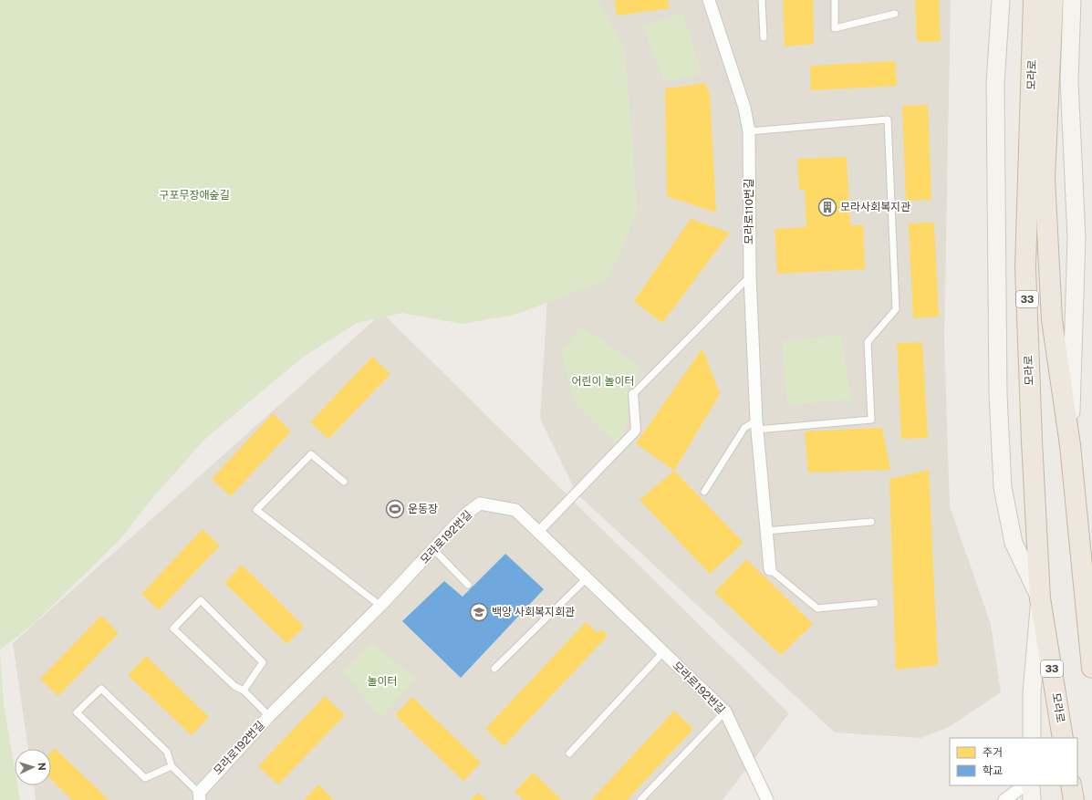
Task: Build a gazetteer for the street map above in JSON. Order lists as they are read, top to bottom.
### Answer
{
  "streets": {
    "highway": ["모라로", "33"],
    "street": ["모라로110번길", "모라로192번길"]
  },
  "parks": ["구포무장애숲길", "어린이 놀이터", "놀이터"],
  "places": {
    "building": ["모라사회복지관"],
    "sports": ["운동장"],
    "school or university": ["백양 사회복지회관"]
  },
  "legend": ["주거", "학교"],
  "north": "right"
}
